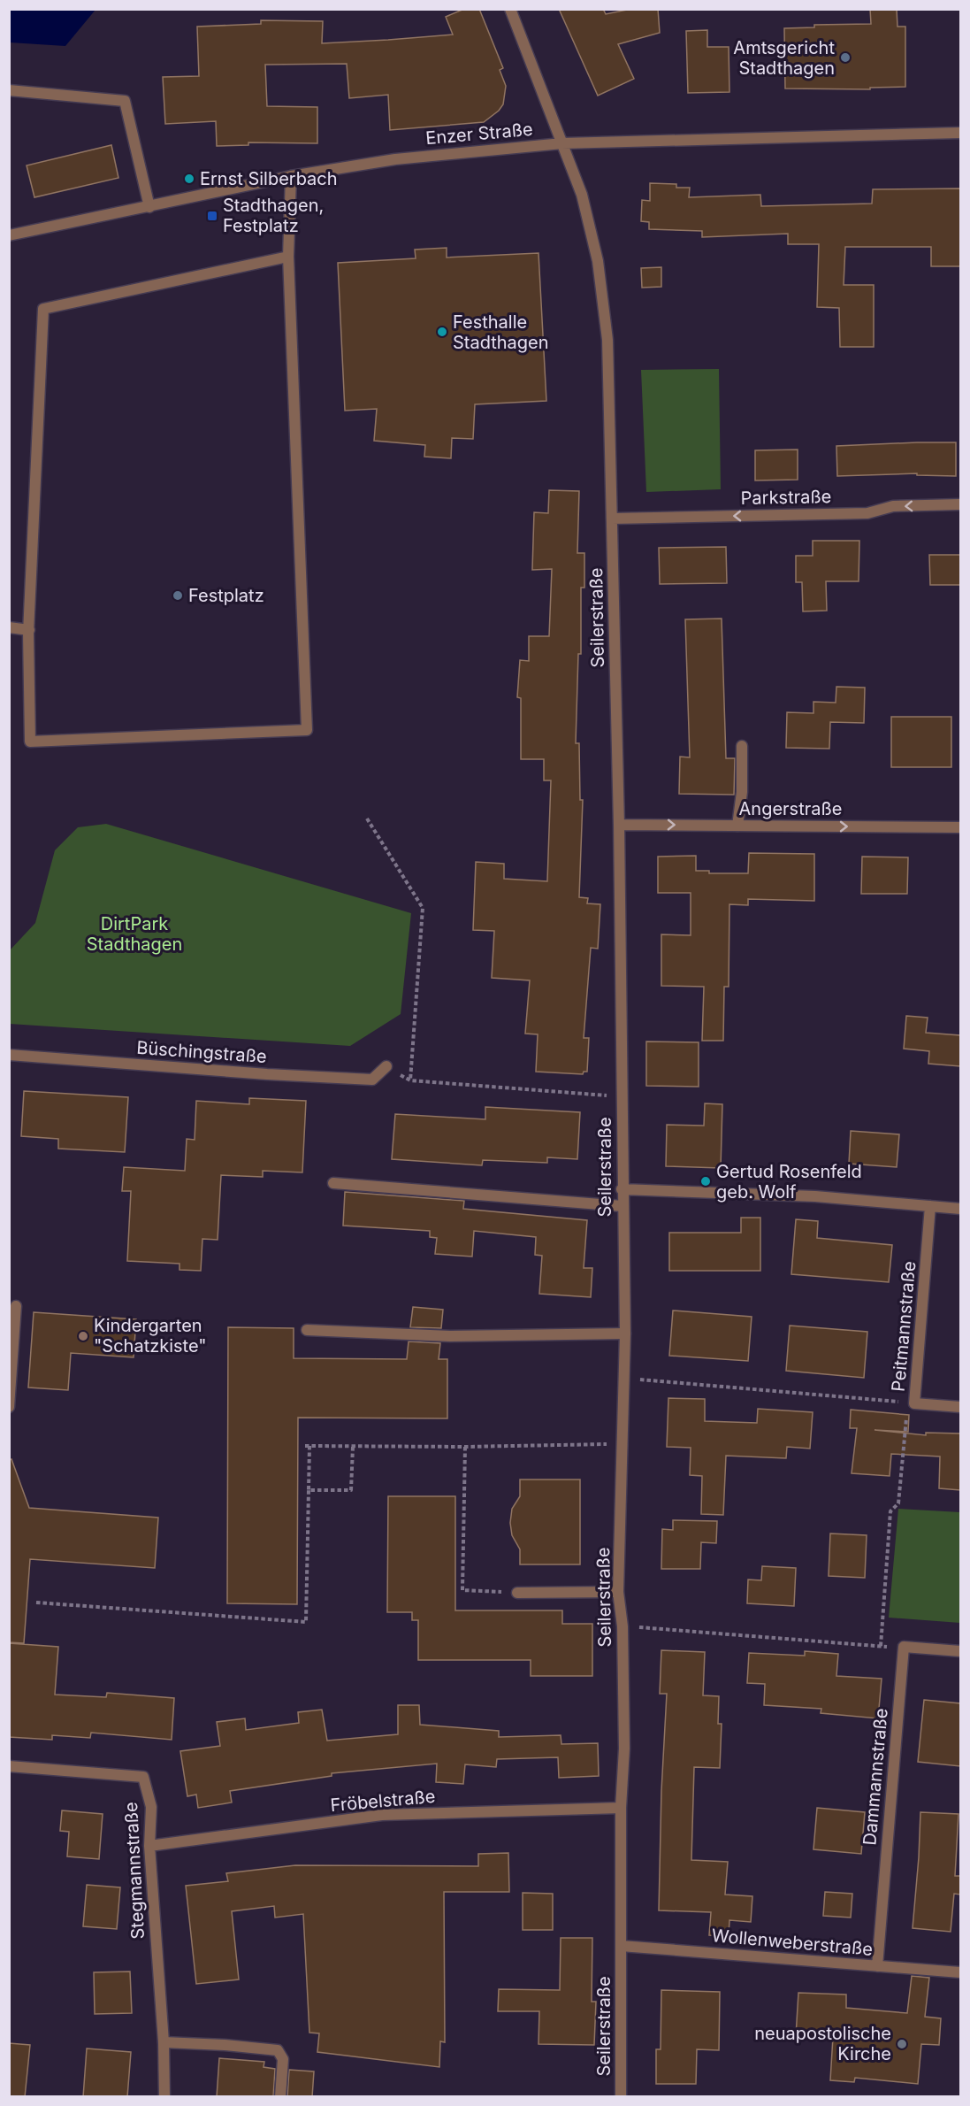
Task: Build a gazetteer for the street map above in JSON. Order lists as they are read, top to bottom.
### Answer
{
  "streets": {
    "street": [
      "Enzer Straße",
      "Parkstraße",
      "Seilerstraße",
      "Angerstraße",
      "Büschingstraße",
      "Peitmannstraße",
      "Dammannstraße",
      "Fröbelstraße",
      "Stegmannstraße",
      "Wollenweberstraße"
    ]
  },
  "crossings": [
    ["Enzer Straße", "Seilerstraße"],
    ["Parkstraße", "Seilerstraße"],
    ["Seilerstraße", "Angerstraße"],
    ["Seilerstraße", "Büschingstraße"],
    ["Seilerstraße", "Fröbelstraße"],
    ["Seilerstraße", "Wollenweberstraße"],
    ["Dammannstraße", "Wollenweberstraße"],
    ["Fröbelstraße", "Stegmannstraße"]
  ],
  "one_way": ["Parkstraße", "Angerstraße"],
  "parks": ["DirtPark Stadthagen"],
  "places": {
    "other": [
      "Amtsgericht Stadthagen",
      "Ernst Silberbach",
      "Festhalle Stadthagen",
      "Festplatz",
      "Gertud Rosenfeld geb. Wolf",
      "Kindergarten \"Schatzkiste\"",
      "neuapostolische Kirche"
    ],
    "transit": ["Stadthagen, Festplatz"]
  }
}
